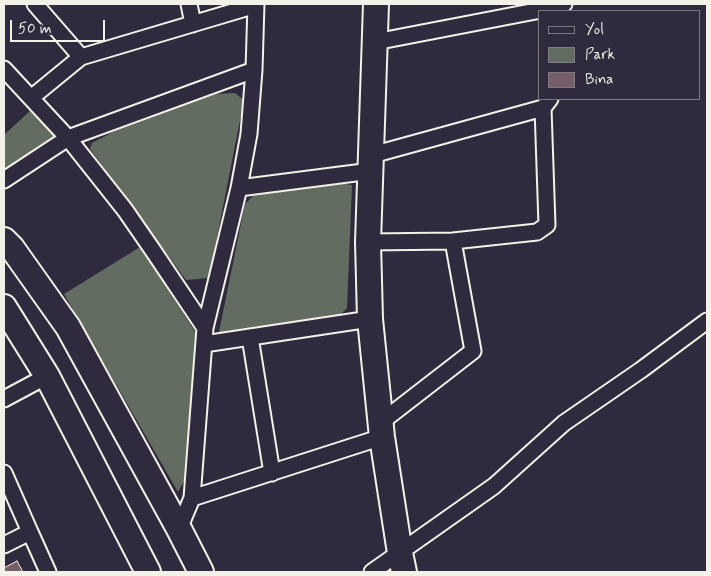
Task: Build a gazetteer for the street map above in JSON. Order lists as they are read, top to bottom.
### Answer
{
  "legend": ["Yol", "Park", "Bina"],
  "scale_bar": "50 m"
}
